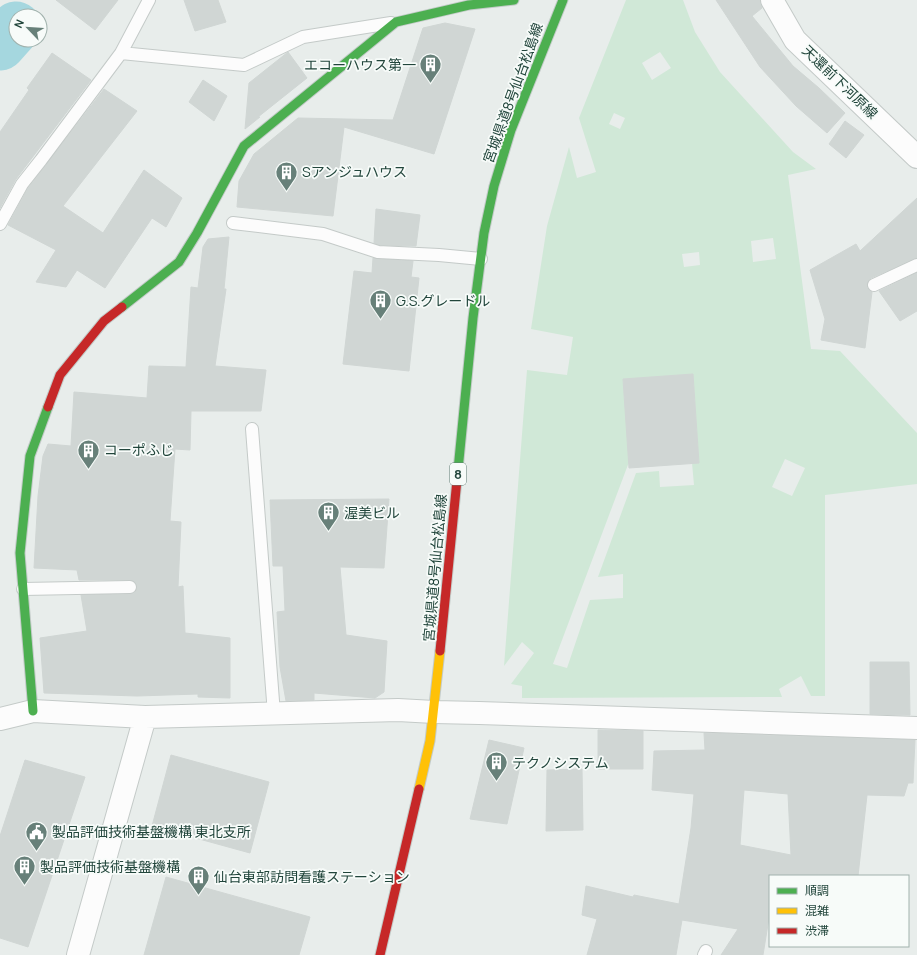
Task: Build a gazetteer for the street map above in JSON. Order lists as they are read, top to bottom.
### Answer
{
  "streets": {
    "main road": ["宮城県道8号仙台松島線", "8"],
    "street": ["天還前下河原線"]
  },
  "places": {
    "building": [
      "エコーハウス第一",
      "Sアンジュハウス",
      "G.S.グレードル",
      "コーポふじ",
      "渥美ビル",
      "テクノシステム",
      "製品評価技術基盤機構",
      "仙台東部訪問看護ステーション"
    ],
    "public building": ["製品評価技術基盤機構 東北支所"]
  },
  "legend": ["順調", "混雑", "渋滞"],
  "north": "top left"
}
